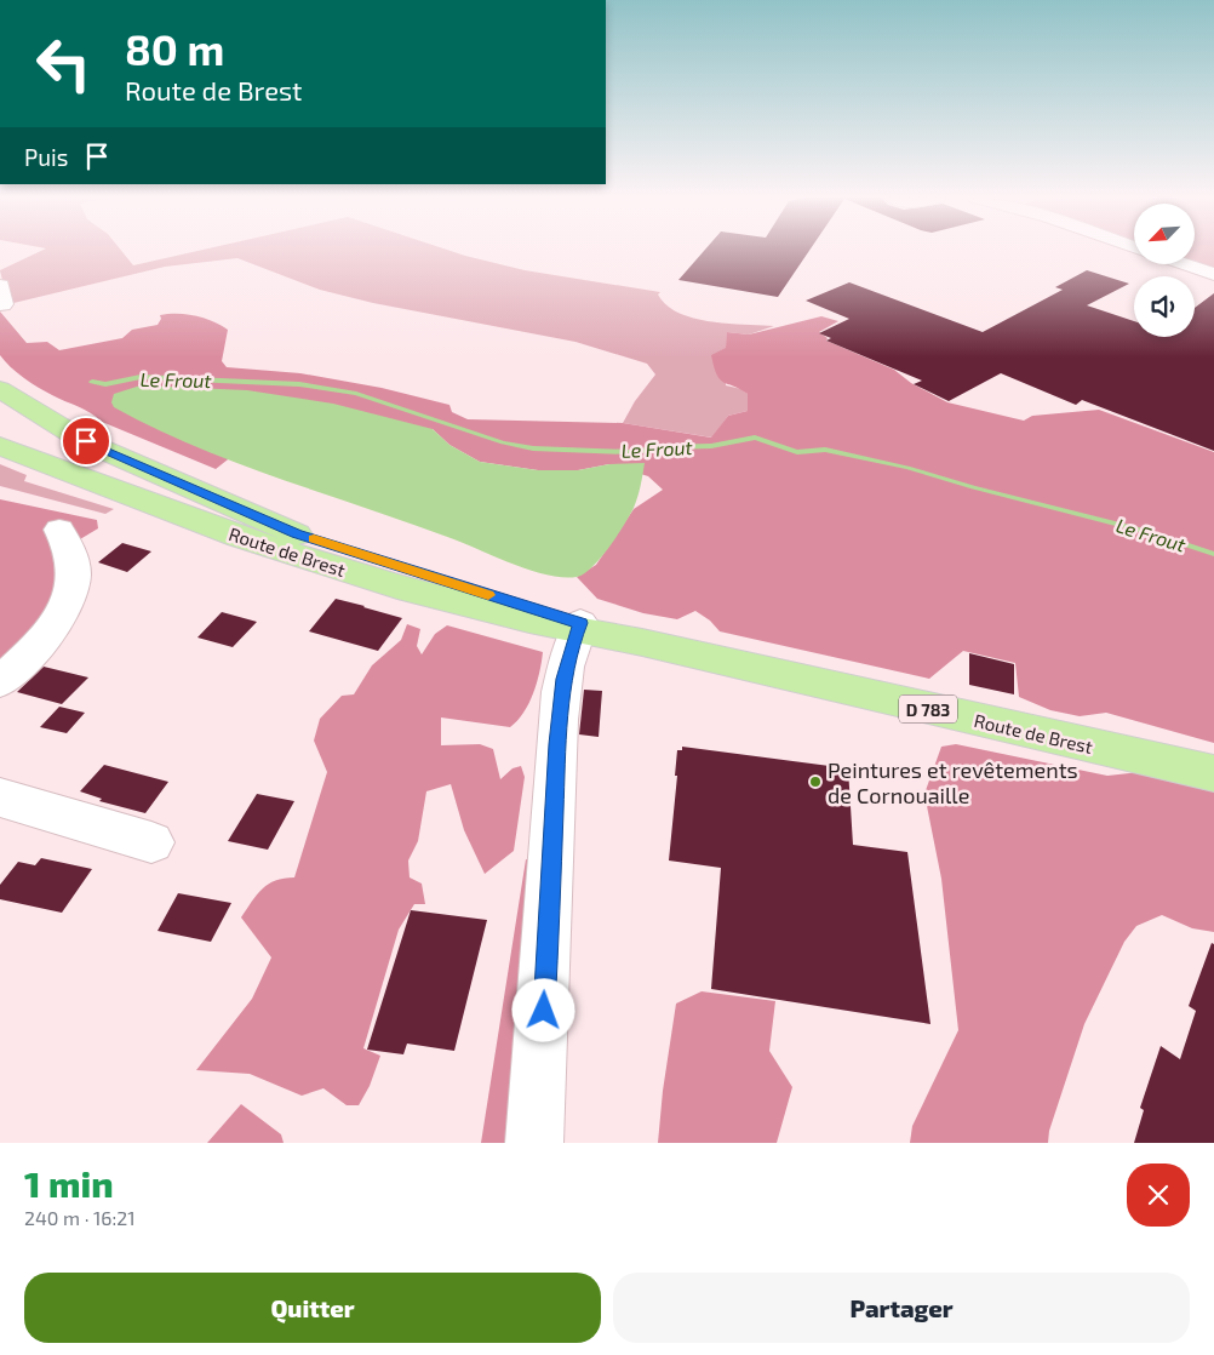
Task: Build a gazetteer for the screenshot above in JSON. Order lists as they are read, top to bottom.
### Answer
{
  "streets": {
    "main road": ["Route de Brest", "D 783"]
  },
  "water": ["Le Frout"],
  "places": ["Peintures et revêtements de Cornouaille"],
  "north": "bottom left",
  "page": {
    "turn": ["80 m", "Route de Brest"],
    "then": "Puis",
    "heading": ["1 min", "240 m · 16:21"],
    "buttons": ["Quitter", "Partager"]
  }
}
